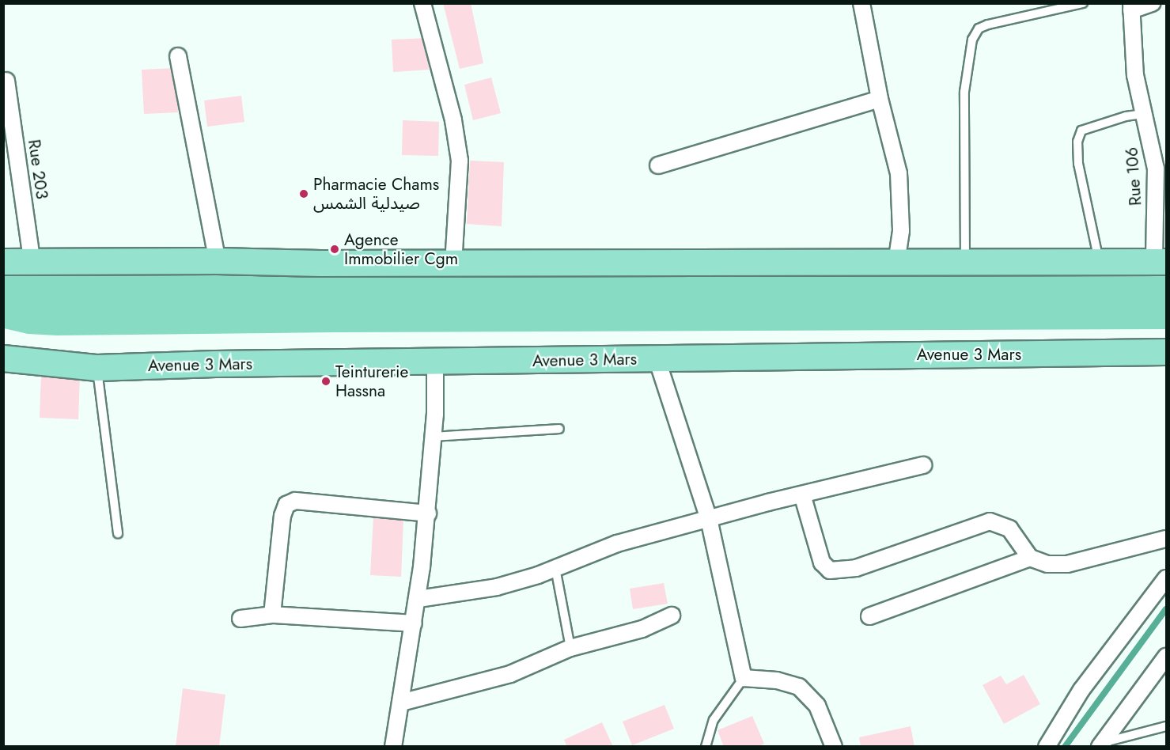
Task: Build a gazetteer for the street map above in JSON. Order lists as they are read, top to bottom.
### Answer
{
  "streets": {
    "main road": ["Avenue 3 Mars"],
    "street": ["Rue 203", "Rue 106"]
  },
  "places": ["Pharmacie Chams صيدلية الشمس", "Agence Immobilier Cgm", "Teinturerie Hassna"]
}
